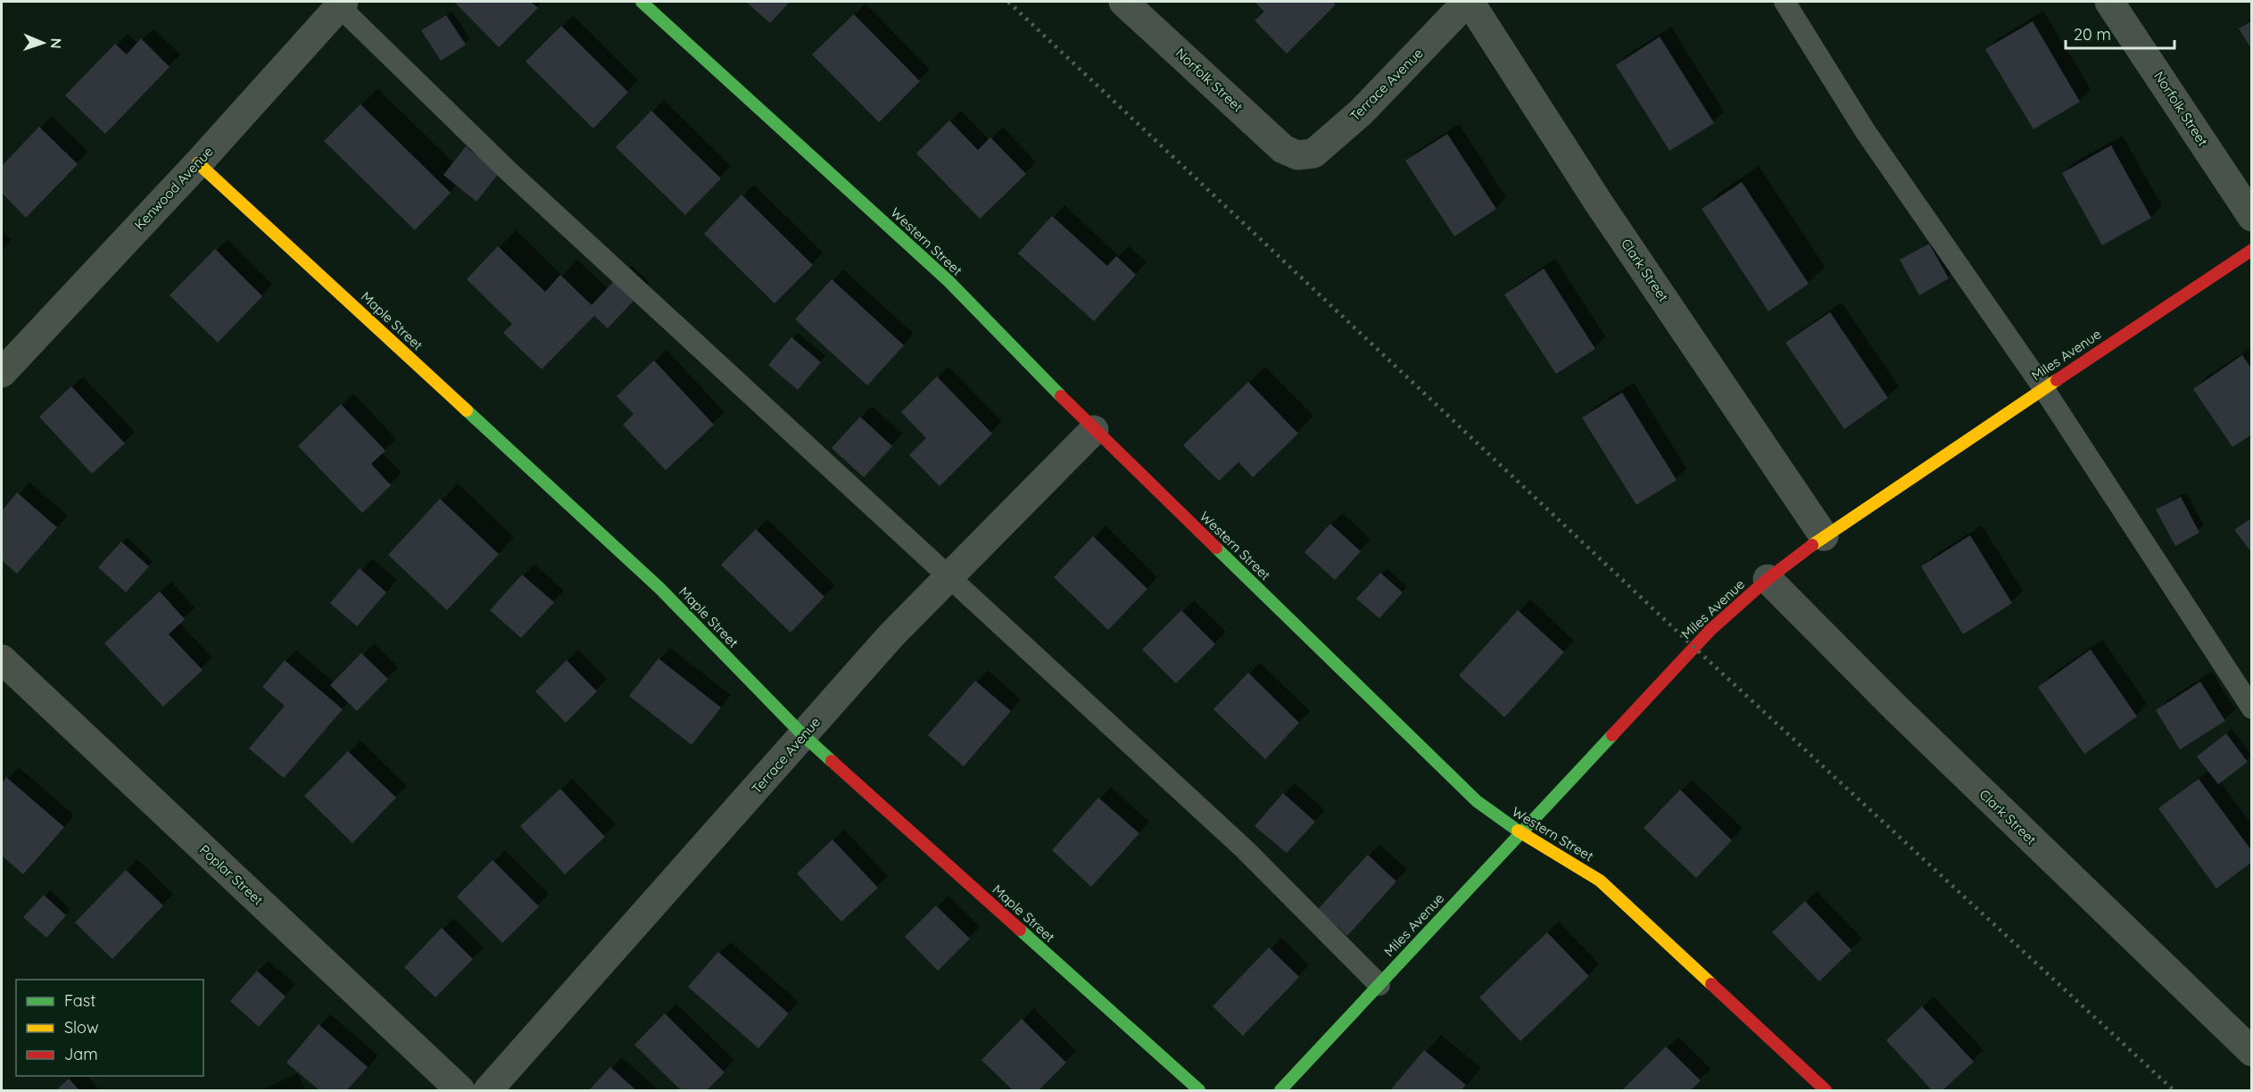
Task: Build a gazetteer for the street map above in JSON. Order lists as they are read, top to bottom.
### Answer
{
  "streets": {
    "street": [
      "Norfolk Street",
      "Terrace Avenue",
      "Kenwood Avenue",
      "Western Street",
      "Clark Street",
      "Maple Street",
      "Miles Avenue",
      "Poplar Street"
    ]
  },
  "crossings": [
    ["Norfolk Street", "Terrace Avenue"],
    ["Terrace Avenue", "Western Street"],
    ["Terrace Avenue", "Clark Street"],
    ["Terrace Avenue", "Maple Street"],
    ["Kenwood Avenue", "Maple Street"],
    ["Western Street", "Miles Avenue"],
    ["Clark Street", "Miles Avenue"]
  ],
  "legend": ["Fast", "Slow", "Jam"],
  "scale_bar": "20 m",
  "north": "right"
}
